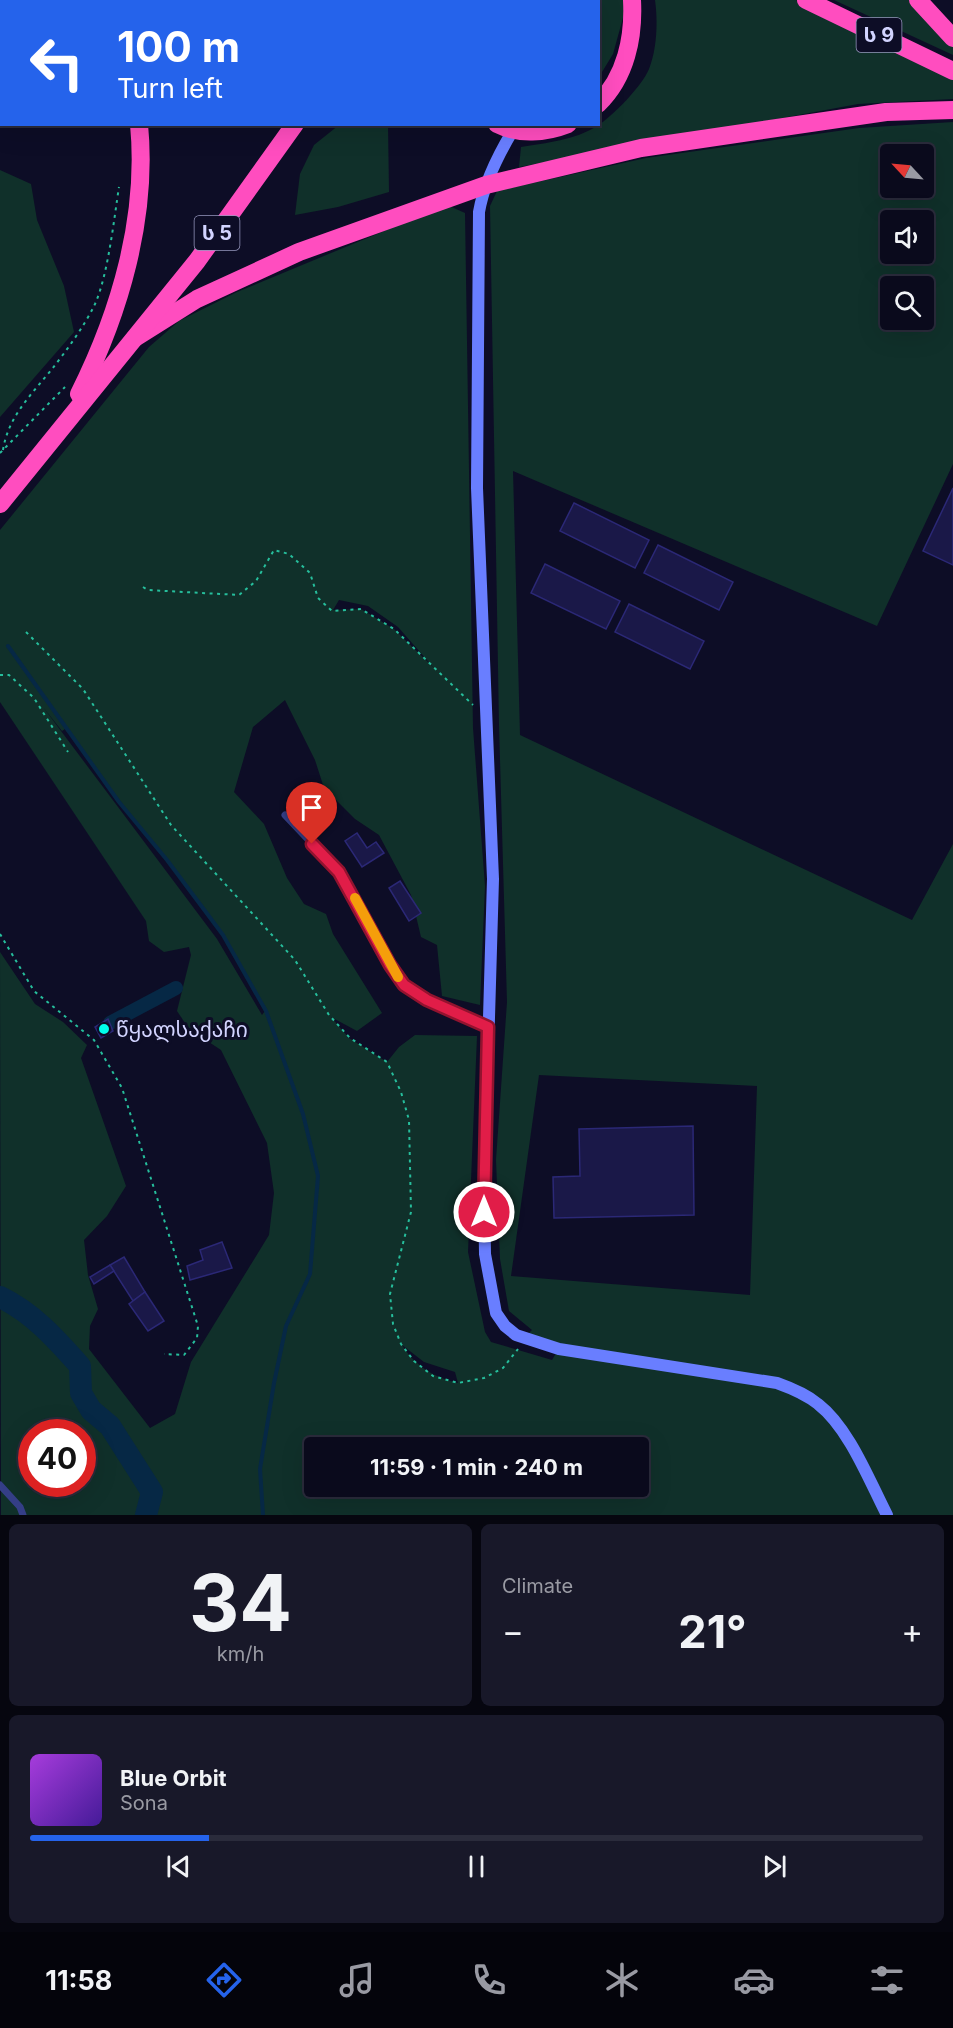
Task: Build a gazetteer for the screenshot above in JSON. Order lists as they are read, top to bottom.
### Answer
{
  "streets": {
    "highway": ["ს 9", "ს 5"]
  },
  "places": ["წყალსაქაჩი"],
  "north": "top left",
  "page": {
    "turn": ["100 m", "Turn left"],
    "limit": "40",
    "trip": "11:59 · 1 min · 240 m",
    "tile": [
      ["34", "km/h"],
      "Climate"
    ],
    "heat": ["−", "21°", "+"],
    "song": ["Blue Orbit", "Sona"],
    "tabs": "11:58"
  }
}
